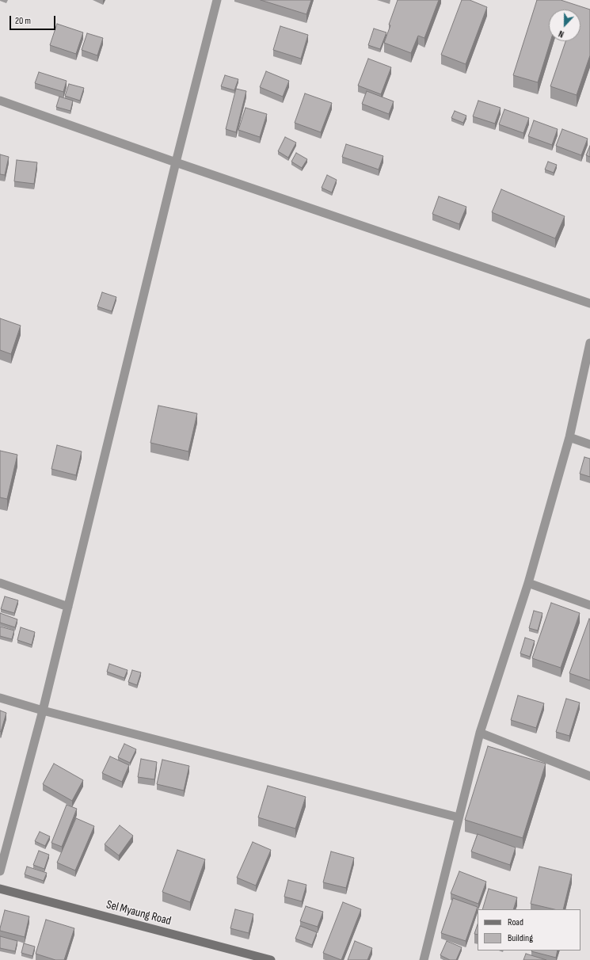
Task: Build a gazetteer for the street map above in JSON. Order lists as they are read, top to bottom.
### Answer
{
  "streets": {
    "main road": ["Sel Myaung Road"]
  },
  "legend": ["Road", "Building"],
  "scale_bar": "20 m",
  "north": "bottom"
}
